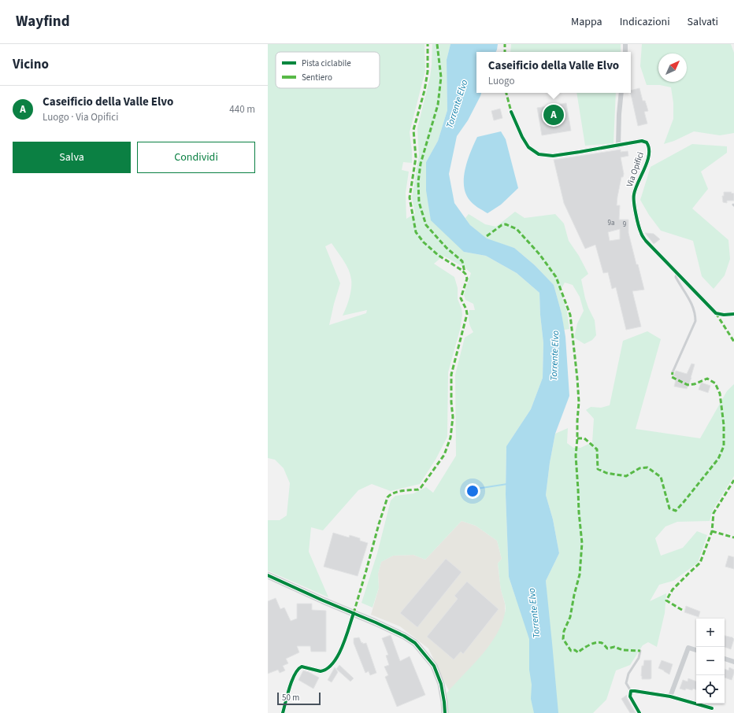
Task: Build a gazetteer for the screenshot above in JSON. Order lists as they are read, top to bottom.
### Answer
{
  "streets": {
    "street": ["Via Opifici"]
  },
  "water": ["Torrente Elvo"],
  "house_numbers": ["9a", "9"],
  "legend": ["Pista ciclabile", "Sentiero"],
  "scale_bar": "50 m",
  "north": "top right",
  "page": {
    "header": "Wayfind",
    "nav": ["Mappa", "Indicazioni", "Salvati"],
    "heading": "Vicino",
    "popup": ["Caseificio della Valle Elvo", "Luogo"],
    "list": [
      {
        "mark": "A",
        "name": "Caseificio della Valle Elvo",
        "note": "Luogo · Via Opifici",
        "value": "440 m"
      }
    ],
    "pins": "A",
    "buttons": ["Salva", "Condividi"],
    "map_buttons": ["+", "−"],
    "scale": "50 m"
  }
}
